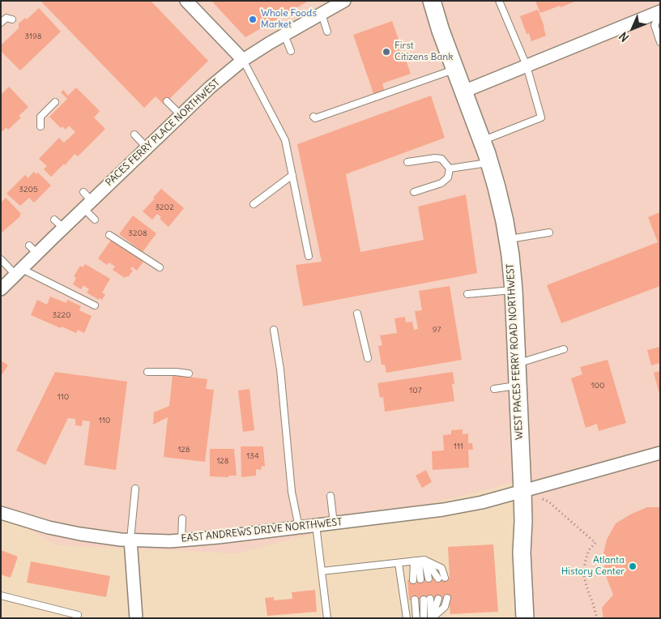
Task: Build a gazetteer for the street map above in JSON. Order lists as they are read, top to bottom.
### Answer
{
  "streets": {
    "main road": ["WEST PACES FERRY ROAD NORTHWEST"],
    "street": ["PACES FERRY PLACE NORTHWEST", "EAST ANDREWS DRIVE NORTHWEST"]
  },
  "crossings": [
    ["WEST PACES FERRY ROAD NORTHWEST", "EAST ANDREWS DRIVE NORTHWEST"]
  ],
  "places": ["Whole Foods Market", "First Citizens Bank", "Atlanta History Center"],
  "house_numbers": [
    "3198",
    "3205",
    "3202",
    "3208",
    "3220",
    "97",
    "100",
    "107",
    "110",
    "110",
    "111",
    "128",
    "134",
    "128"
  ],
  "north": "bottom left"
}
